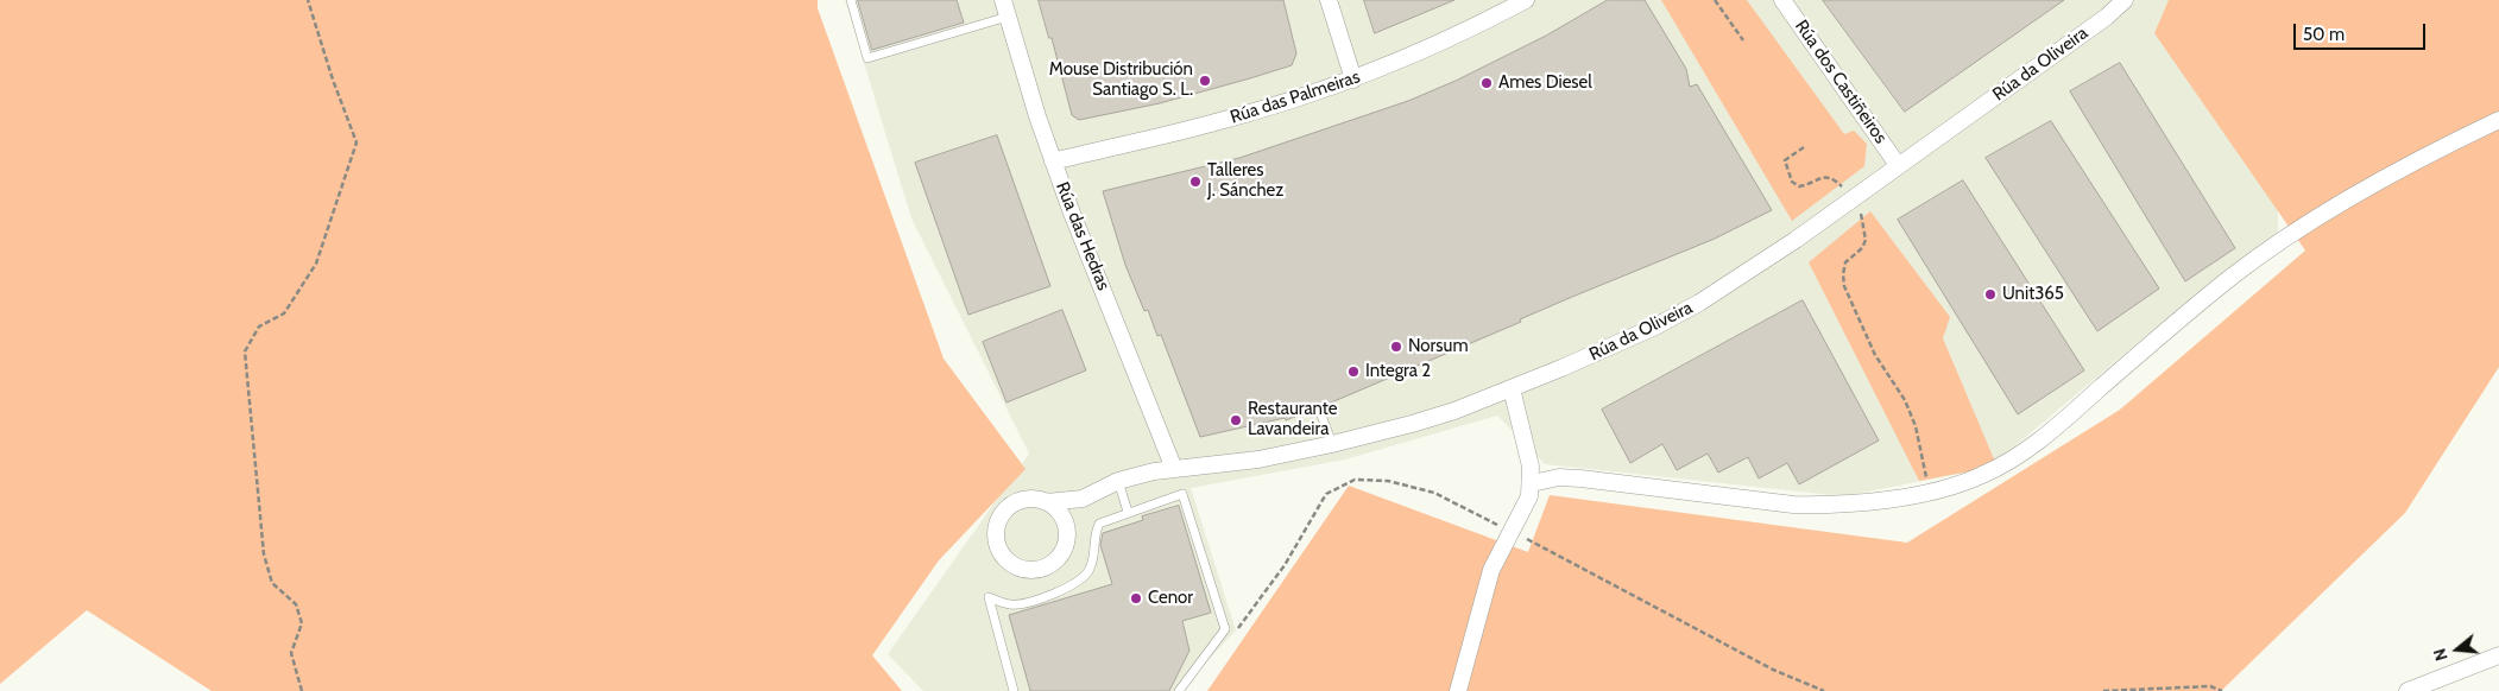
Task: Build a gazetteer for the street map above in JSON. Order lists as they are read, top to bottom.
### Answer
{
  "streets": {
    "street": [
      "Rúa da Oliveira",
      "Rúa dos Castiñeiros",
      "Rúa das Palmeiras",
      "Rúa das Hedras"
    ]
  },
  "crossings": [
    ["Rúa da Oliveira", "Rúa dos Castiñeiros"],
    ["Rúa da Oliveira", "Rúa das Hedras"],
    ["Rúa das Palmeiras", "Rúa das Hedras"]
  ],
  "places": [
    "Mouse Distribución Santiago S. L.",
    "Ames Diesel",
    "Talleres J. Sánchez",
    "Unit365",
    "Norsum",
    "Integra 2",
    "Restaurante Lavandeira",
    "Cenor"
  ],
  "scale_bar": "50 m",
  "north": "left"
}
